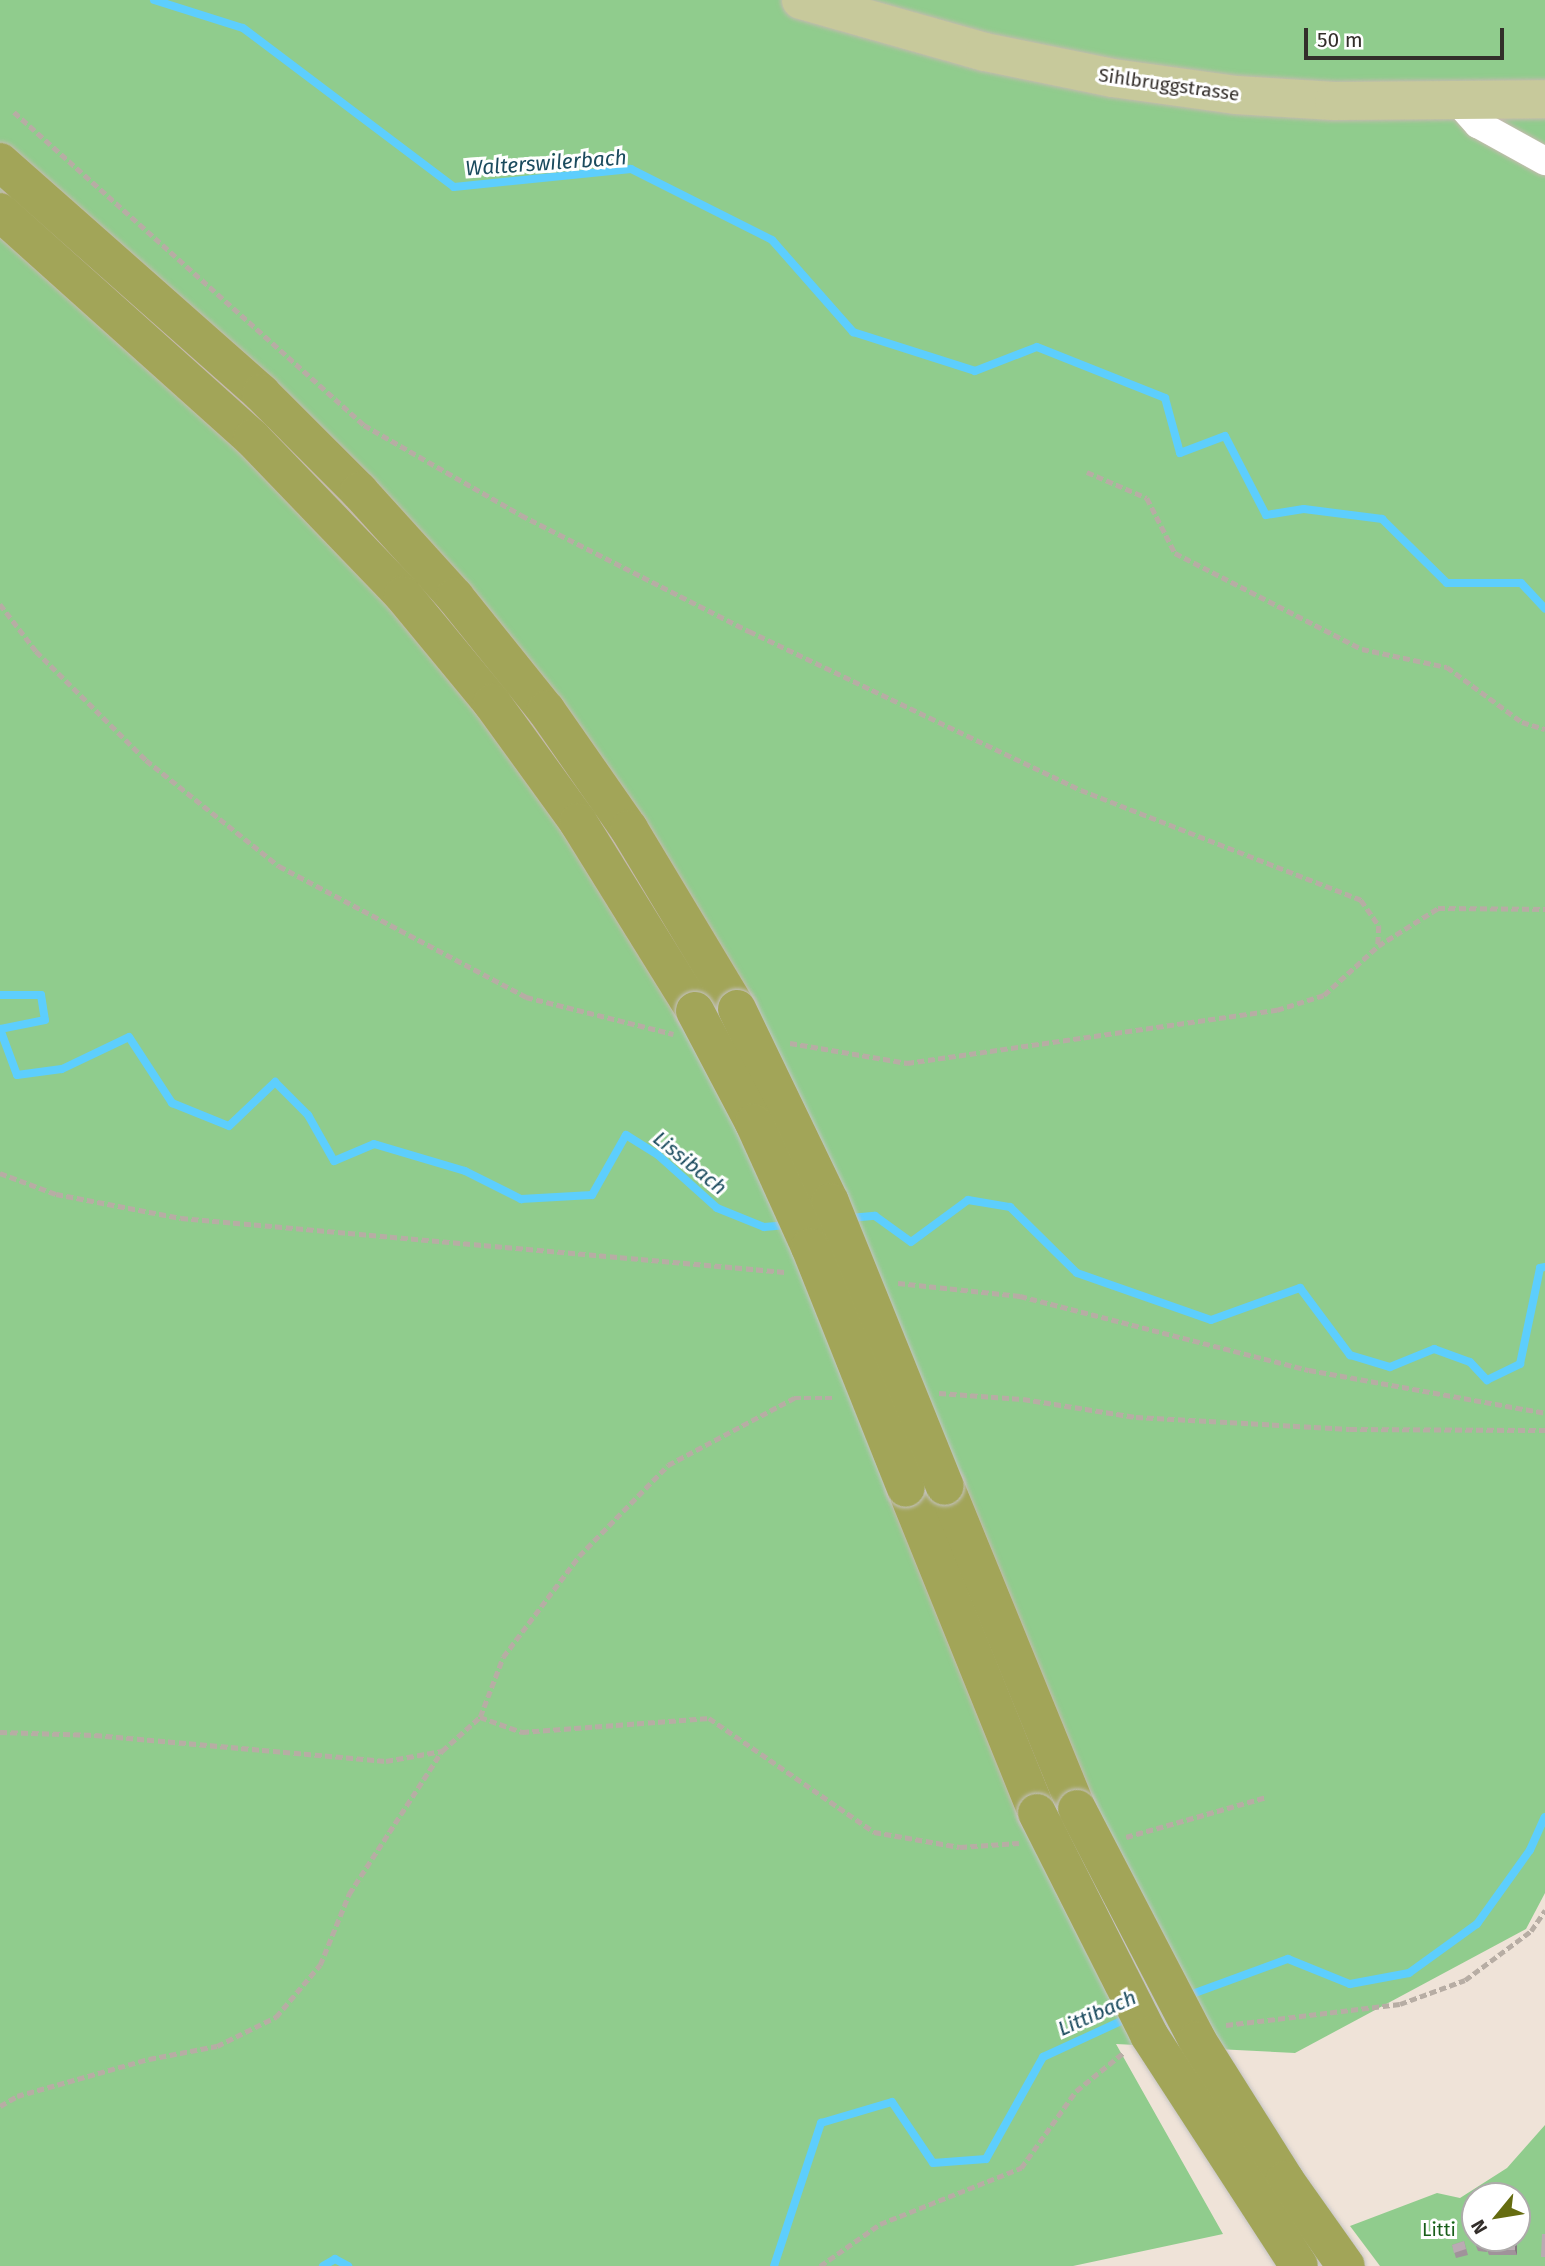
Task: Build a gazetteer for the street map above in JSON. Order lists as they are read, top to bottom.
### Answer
{
  "streets": {
    "main road": ["Sihlbruggstrasse"]
  },
  "water": ["Walterswilerbach", "Lissibach", "Littibach"],
  "parks": ["Litti"],
  "scale_bar": "50 m",
  "north": "bottom left"
}
